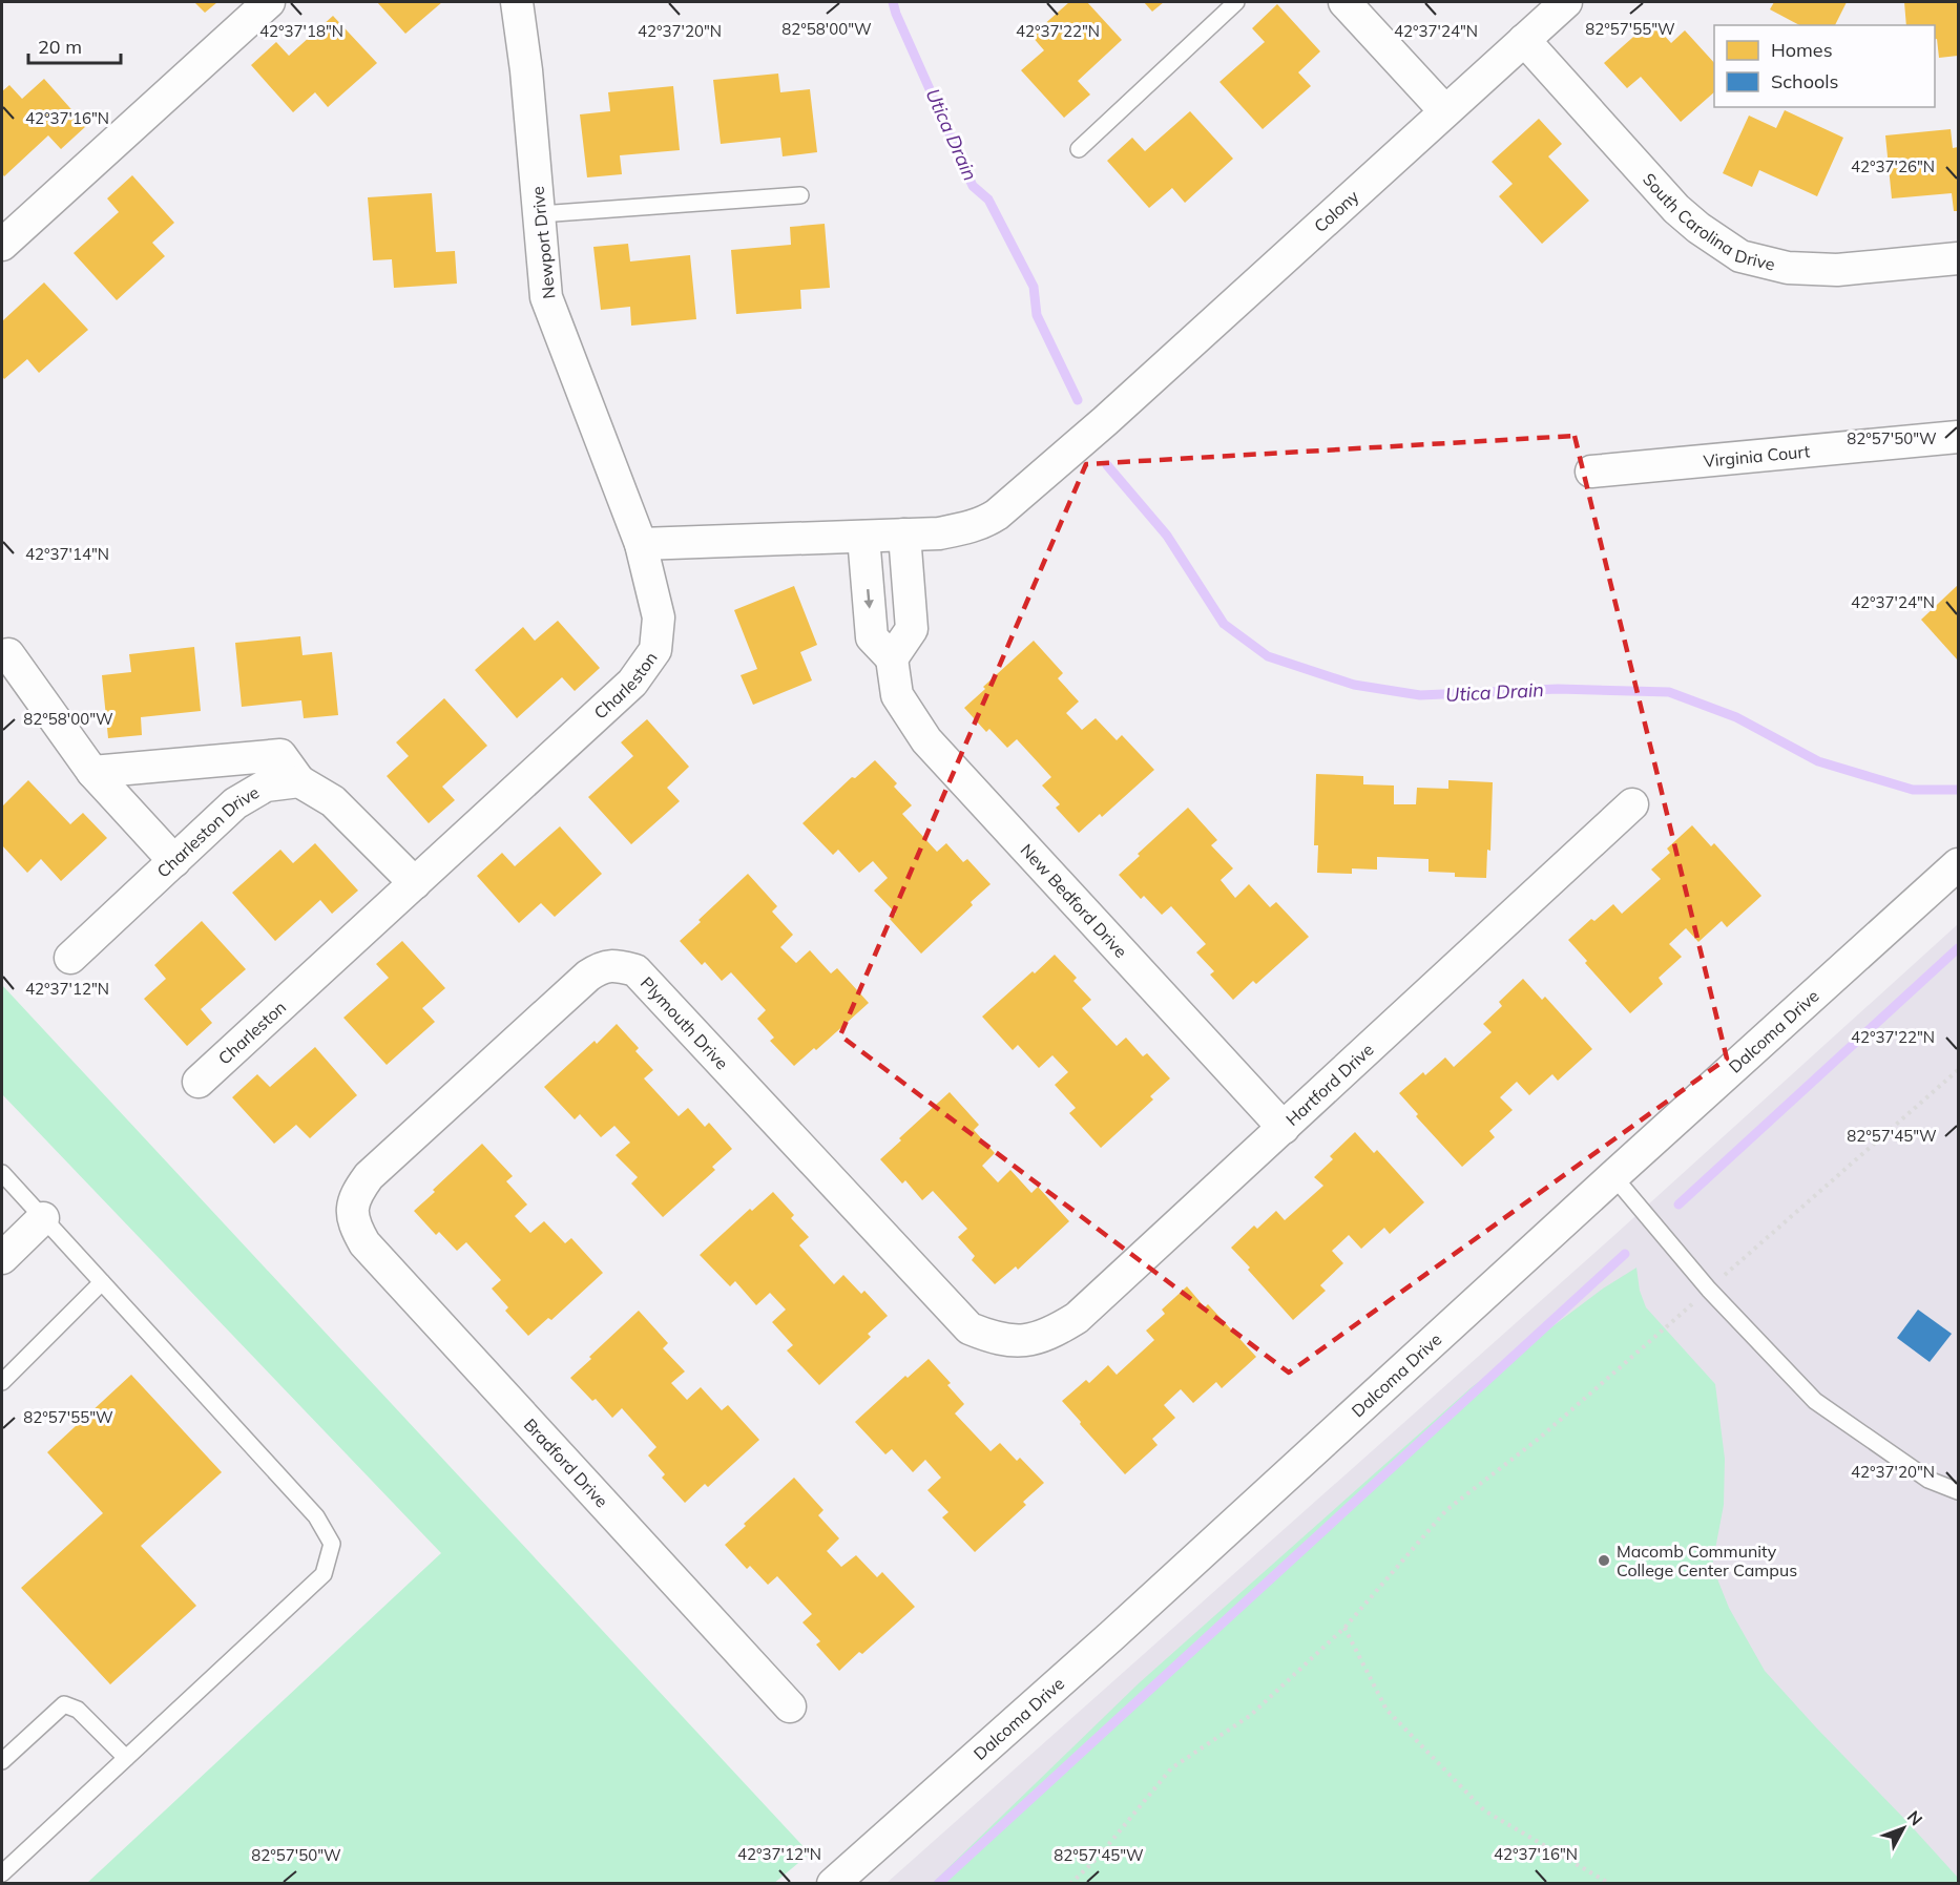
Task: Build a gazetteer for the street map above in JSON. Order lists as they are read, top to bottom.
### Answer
{
  "streets": {
    "street": [
      "Colony",
      "South Carolina Drive",
      "Newport Drive",
      "Virginia Court",
      "Charleston",
      "Charleston Drive",
      "New Bedford Drive",
      "Plymouth Drive",
      "Dalcoma Drive",
      "Hartford Drive",
      "Bradford Drive"
    ]
  },
  "crossings": [
    ["Colony", "South Carolina Drive"],
    ["Newport Drive", "Charleston"],
    ["New Bedford Drive", "Hartford Drive"],
    ["Plymouth Drive", "Hartford Drive"],
    ["Plymouth Drive", "Bradford Drive"]
  ],
  "water": ["Utica Drain"],
  "places": ["Macomb Community College Center Campus"],
  "legend": ["Homes", "Schools"],
  "scale_bar": "20 m",
  "north": "top right",
  "coordinates": [
    "82°58'00\"W",
    "82°57'55\"W",
    "42°37'18\"N",
    "42°37'22\"N",
    "42°37'24\"N",
    "42°37'20\"N",
    "42°37'16\"N",
    "42°37'26\"N",
    "82°57'50\"W",
    "42°37'14\"N",
    "42°37'12\"N",
    "82°57'45\"W"
  ]
}
